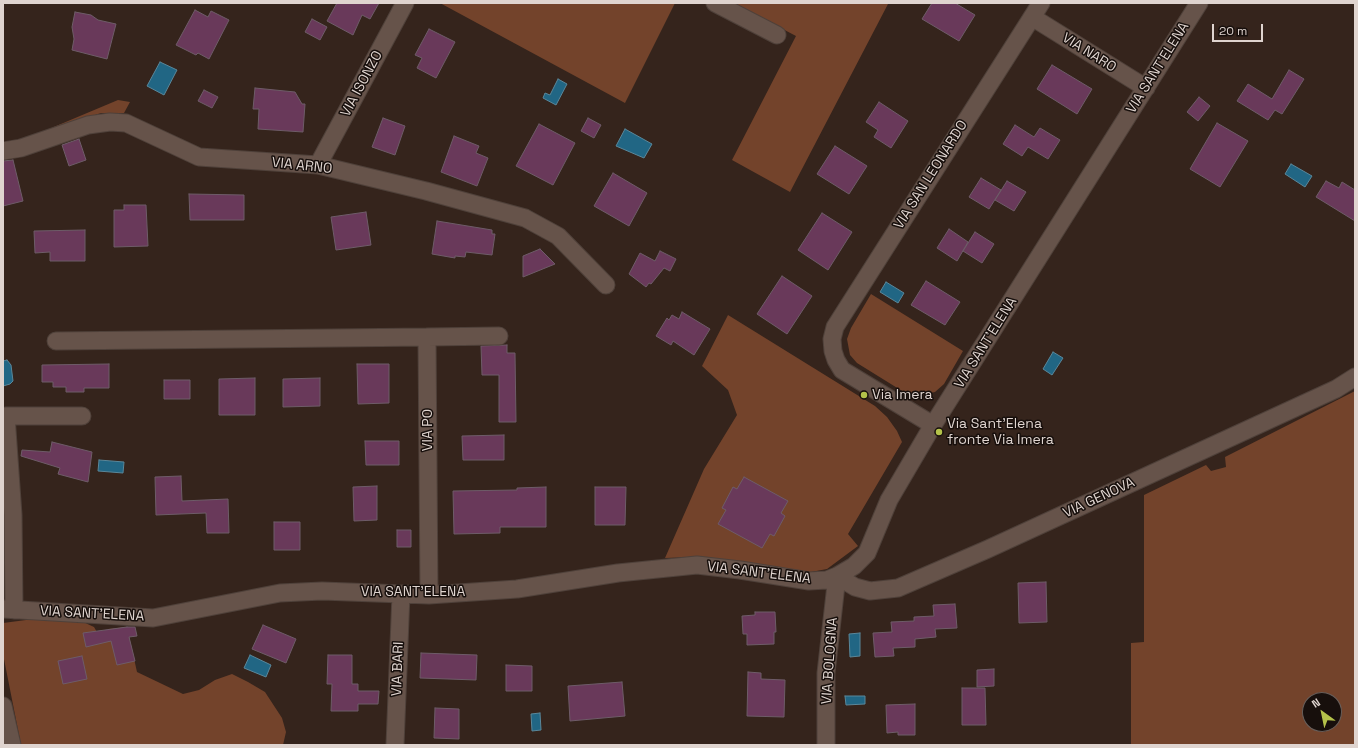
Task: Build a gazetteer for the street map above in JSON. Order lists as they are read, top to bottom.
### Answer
{
  "streets": {
    "street": [
      "VIA NARO",
      "VIA SANT'ELENA",
      "VIA ISONZO",
      "VIA ARNO",
      "VIA SAN LEONARDO",
      "VIA PO",
      "VIA GENOVA",
      "VIA BOLOGNA",
      "VIA BARI"
    ]
  },
  "crossings": [
    ["VIA NARO", "VIA SANT'ELENA"],
    ["VIA NARO", "VIA SAN LEONARDO"],
    ["VIA SANT'ELENA", "VIA SAN LEONARDO"],
    ["VIA SANT'ELENA", "VIA PO"],
    ["VIA SANT'ELENA", "VIA GENOVA"],
    ["VIA SANT'ELENA", "VIA BOLOGNA"],
    ["VIA SANT'ELENA", "VIA BARI"],
    ["VIA ISONZO", "VIA ARNO"],
    ["VIA GENOVA", "VIA BOLOGNA"]
  ],
  "places": ["Via Imera", "Via Sant'Elena fronte Via Imera"],
  "scale_bar": "20 m",
  "north": "top left"
}
